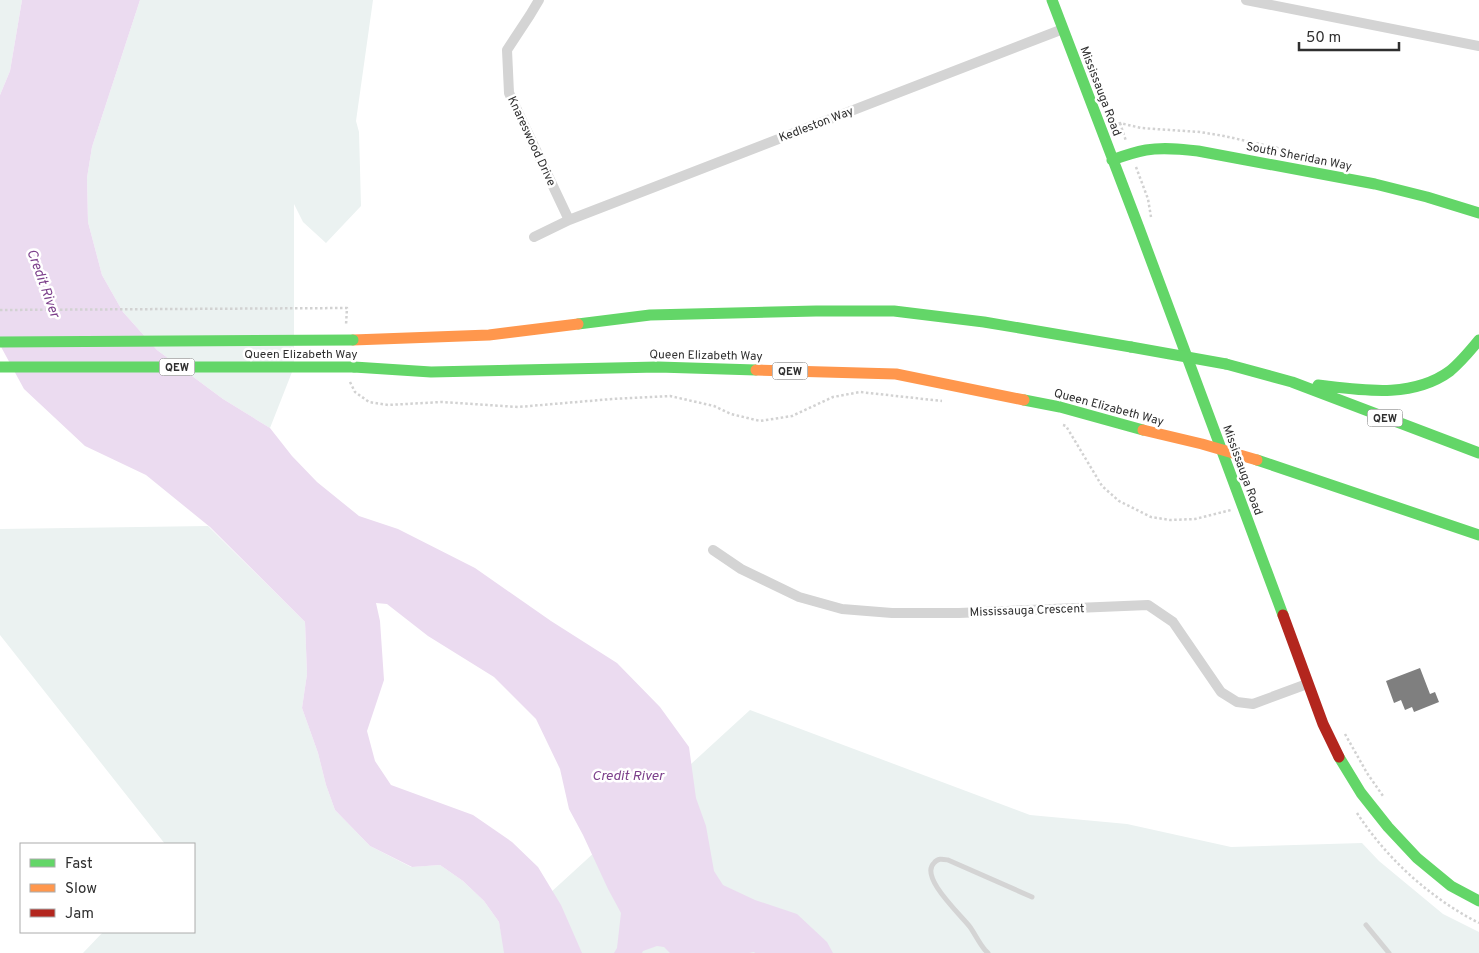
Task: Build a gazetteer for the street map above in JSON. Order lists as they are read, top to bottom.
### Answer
{
  "streets": {
    "main road": [
      "Mississauga Road",
      "South Sheridan Way",
      "Queen Elizabeth Way",
      "QEW"
    ],
    "street": ["Kedleston Way", "Knareswood Drive", "Mississauga Crescent"]
  },
  "crossings": [
    ["Mississauga Road", "Kedleston Way"],
    ["Mississauga Road", "South Sheridan Way"],
    ["Mississauga Road", "Mississauga Crescent"],
    ["Kedleston Way", "Knareswood Drive"]
  ],
  "water": ["Credit River"],
  "legend": ["Fast", "Slow", "Jam"],
  "scale_bar": "50 m"
}
